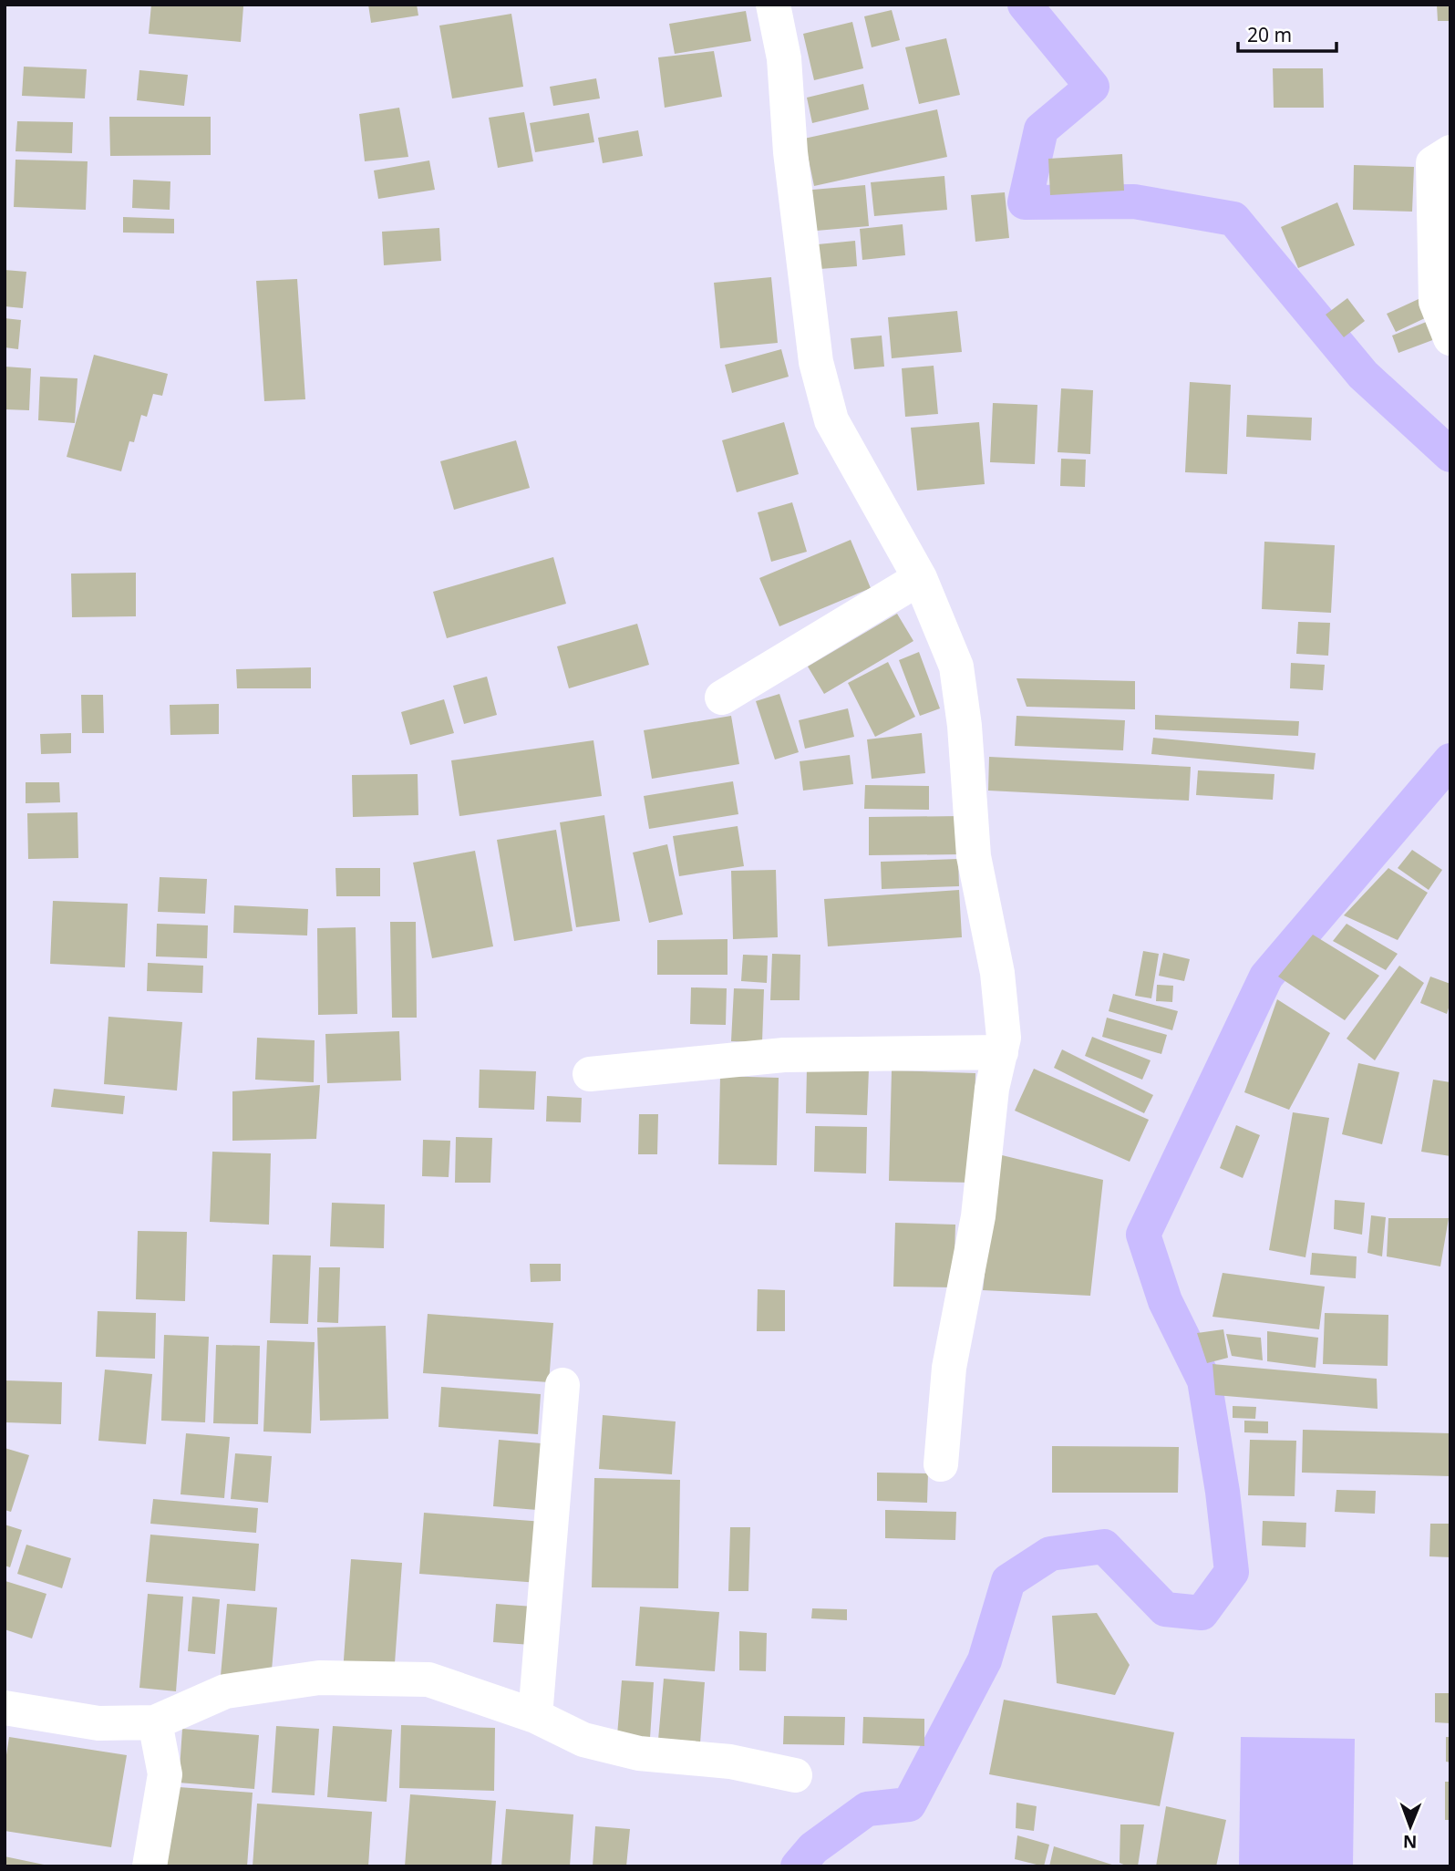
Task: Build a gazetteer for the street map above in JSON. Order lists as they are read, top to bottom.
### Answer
{
  "scale_bar": "20 m",
  "north": "bottom"
}
